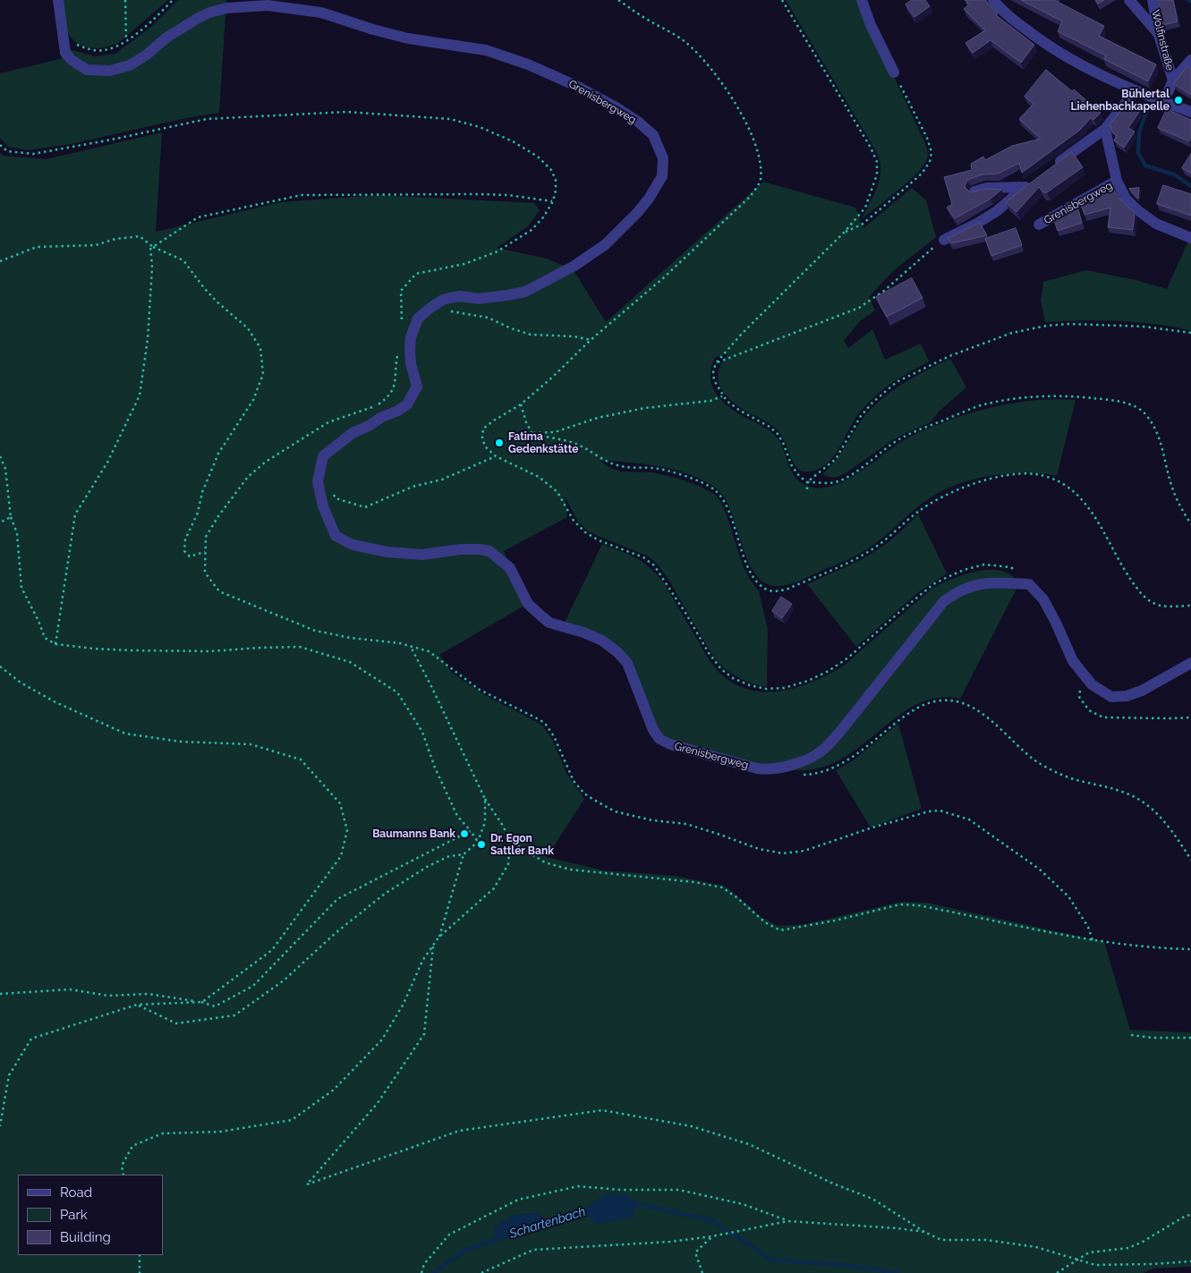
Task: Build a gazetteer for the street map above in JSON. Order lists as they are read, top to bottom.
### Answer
{
  "streets": {
    "street": ["Wolfinstraße", "Grenisbergweg"]
  },
  "water": ["Schartenbach"],
  "places": [
    "Bühlertal Liehenbachkapelle",
    "Fatima Gedenkstätte",
    "Baumanns Bank",
    "Dr. Egon Sattler Bank"
  ],
  "legend": ["Road", "Park", "Building"]
}
